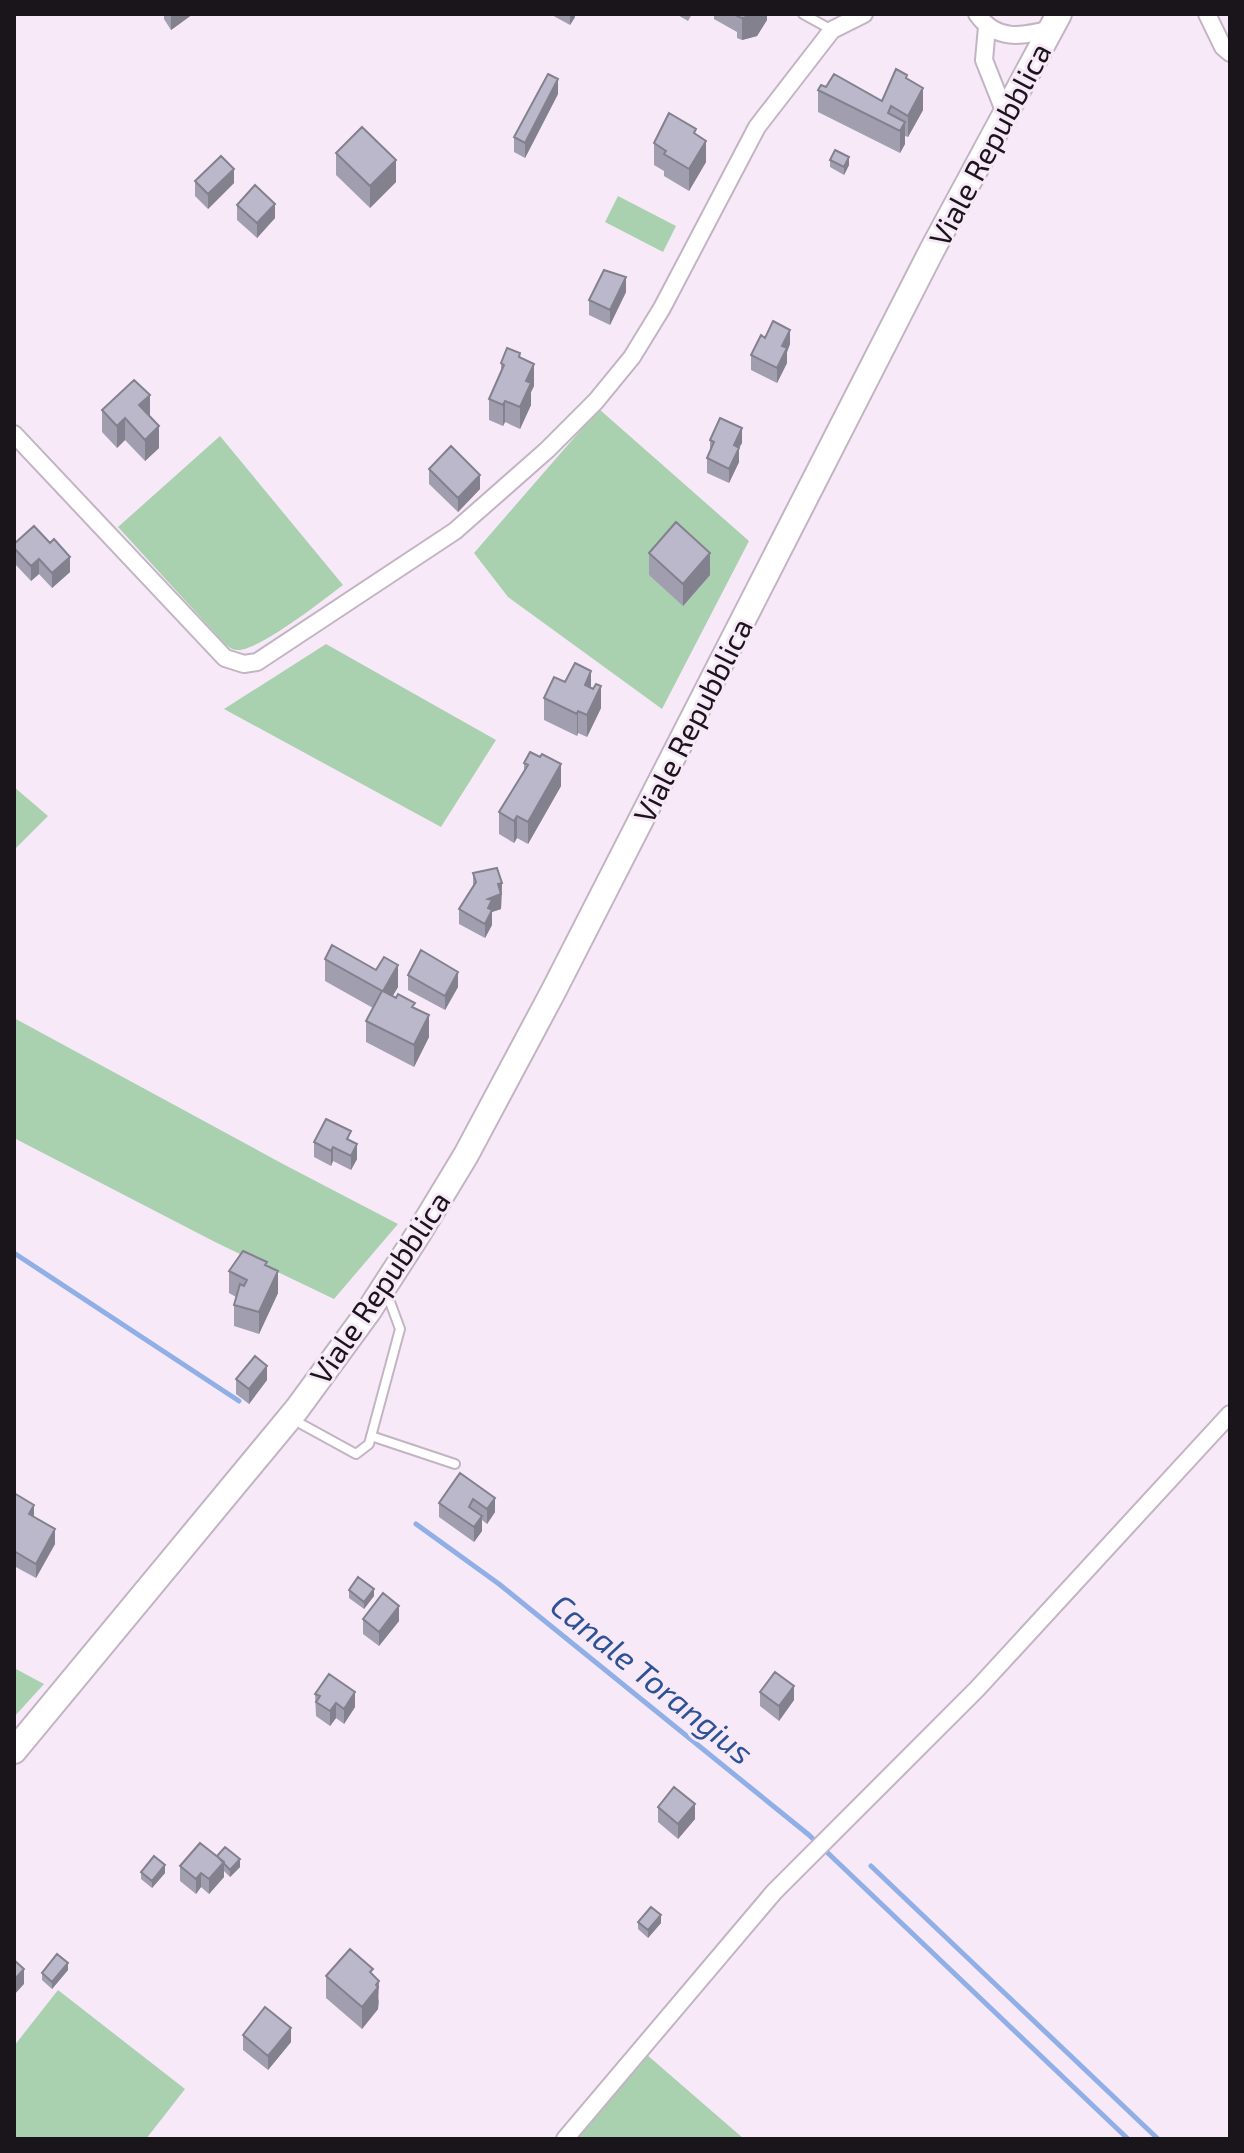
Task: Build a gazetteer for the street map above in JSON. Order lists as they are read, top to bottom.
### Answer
{
  "streets": {
    "street": ["Viale Repubblica"]
  },
  "water": ["Canale Torangius"]
}
